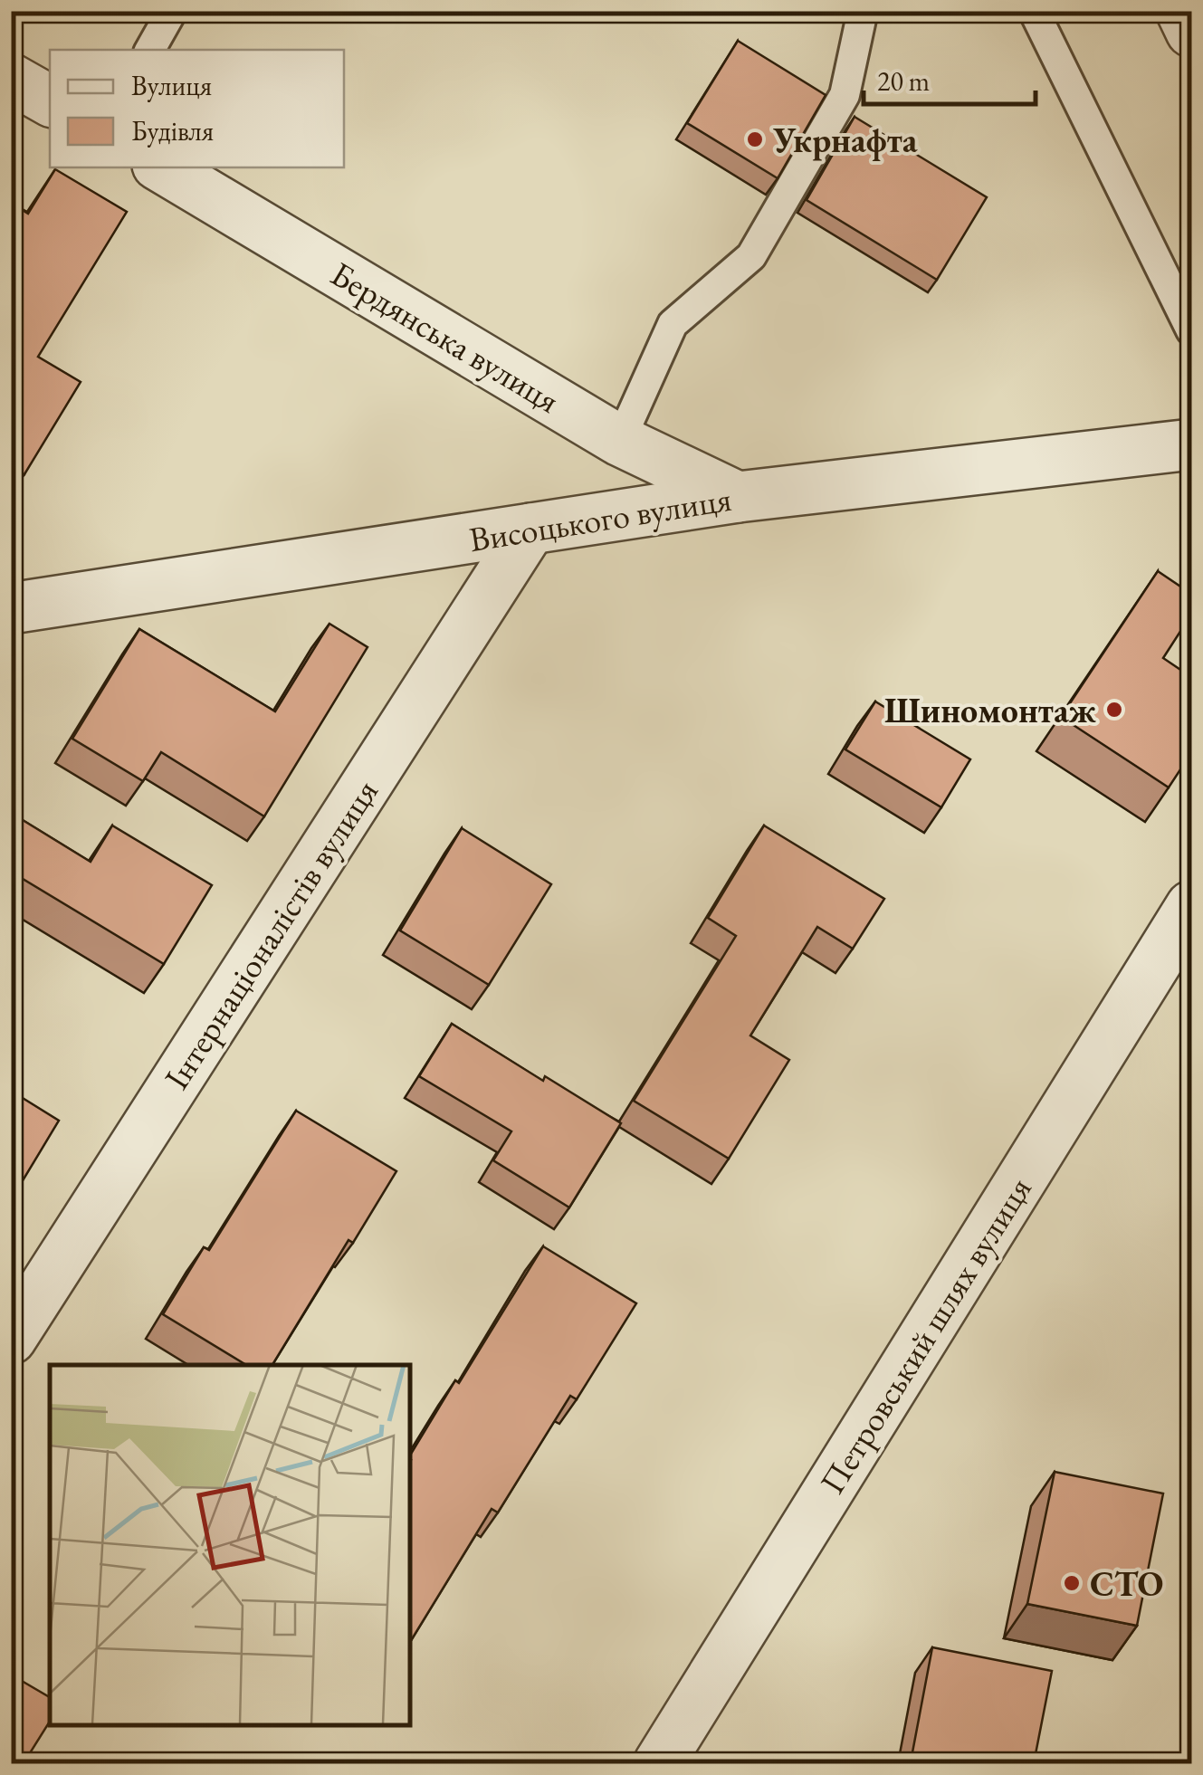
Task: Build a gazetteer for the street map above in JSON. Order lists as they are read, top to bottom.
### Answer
{
  "streets": {
    "street": [
      "Бердянська вулиця",
      "Висоцького вулиця",
      "Інтернаціоналістів вулиця",
      "Петровський шлях вулиця"
    ]
  },
  "crossings": [
    ["Бердянська вулиця", "Висоцького вулиця"],
    ["Висоцького вулиця", "Інтернаціоналістів вулиця"]
  ],
  "places": ["Укрнафта", "Шиномонтаж", "СТО"],
  "legend": ["Вулиця", "Будівля"],
  "scale_bar": "20 m"
}
